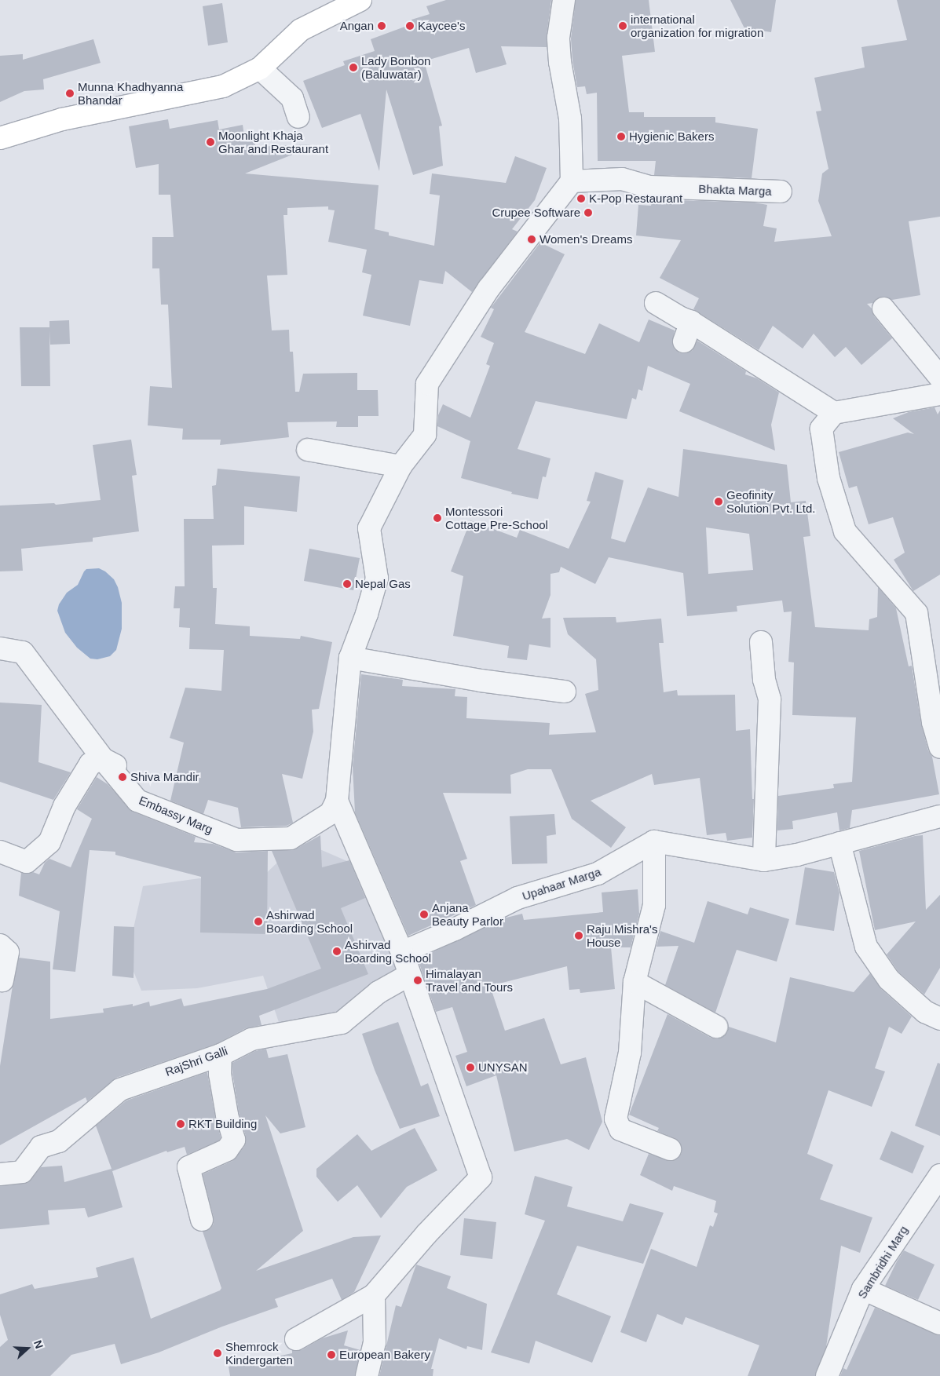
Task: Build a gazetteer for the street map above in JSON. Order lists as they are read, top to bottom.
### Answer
{
  "streets": {
    "street": [
      "Bhakta Marga",
      "Embassy Marg",
      "Upahaar Marga",
      "RajShri Galli",
      "Sambridhi Marg"
    ]
  },
  "places": [
    "Angan",
    "Kaycee's",
    "international organization for migration",
    "Lady Bonbon (Baluwatar)",
    "Munna Khadhyanna Bhandar",
    "Hygienic Bakers",
    "Moonlight Khaja Ghar and Restaurant",
    "K-Pop Restaurant",
    "Crupee Software",
    "Women's Dreams",
    "Geofinity Solution Pvt. Ltd.",
    "Montessori Cottage Pre-School",
    "Nepal Gas",
    "Shiva Mandir",
    "Anjana Beauty Parlor",
    "Ashirwad Boarding School",
    "Raju Mishra's House",
    "Ashirvad Boarding School",
    "Himalayan Travel and Tours",
    "UNYSAN",
    "RKT Building",
    "Shemrock Kindergarten",
    "European Bakery"
  ],
  "north": "right"
}
